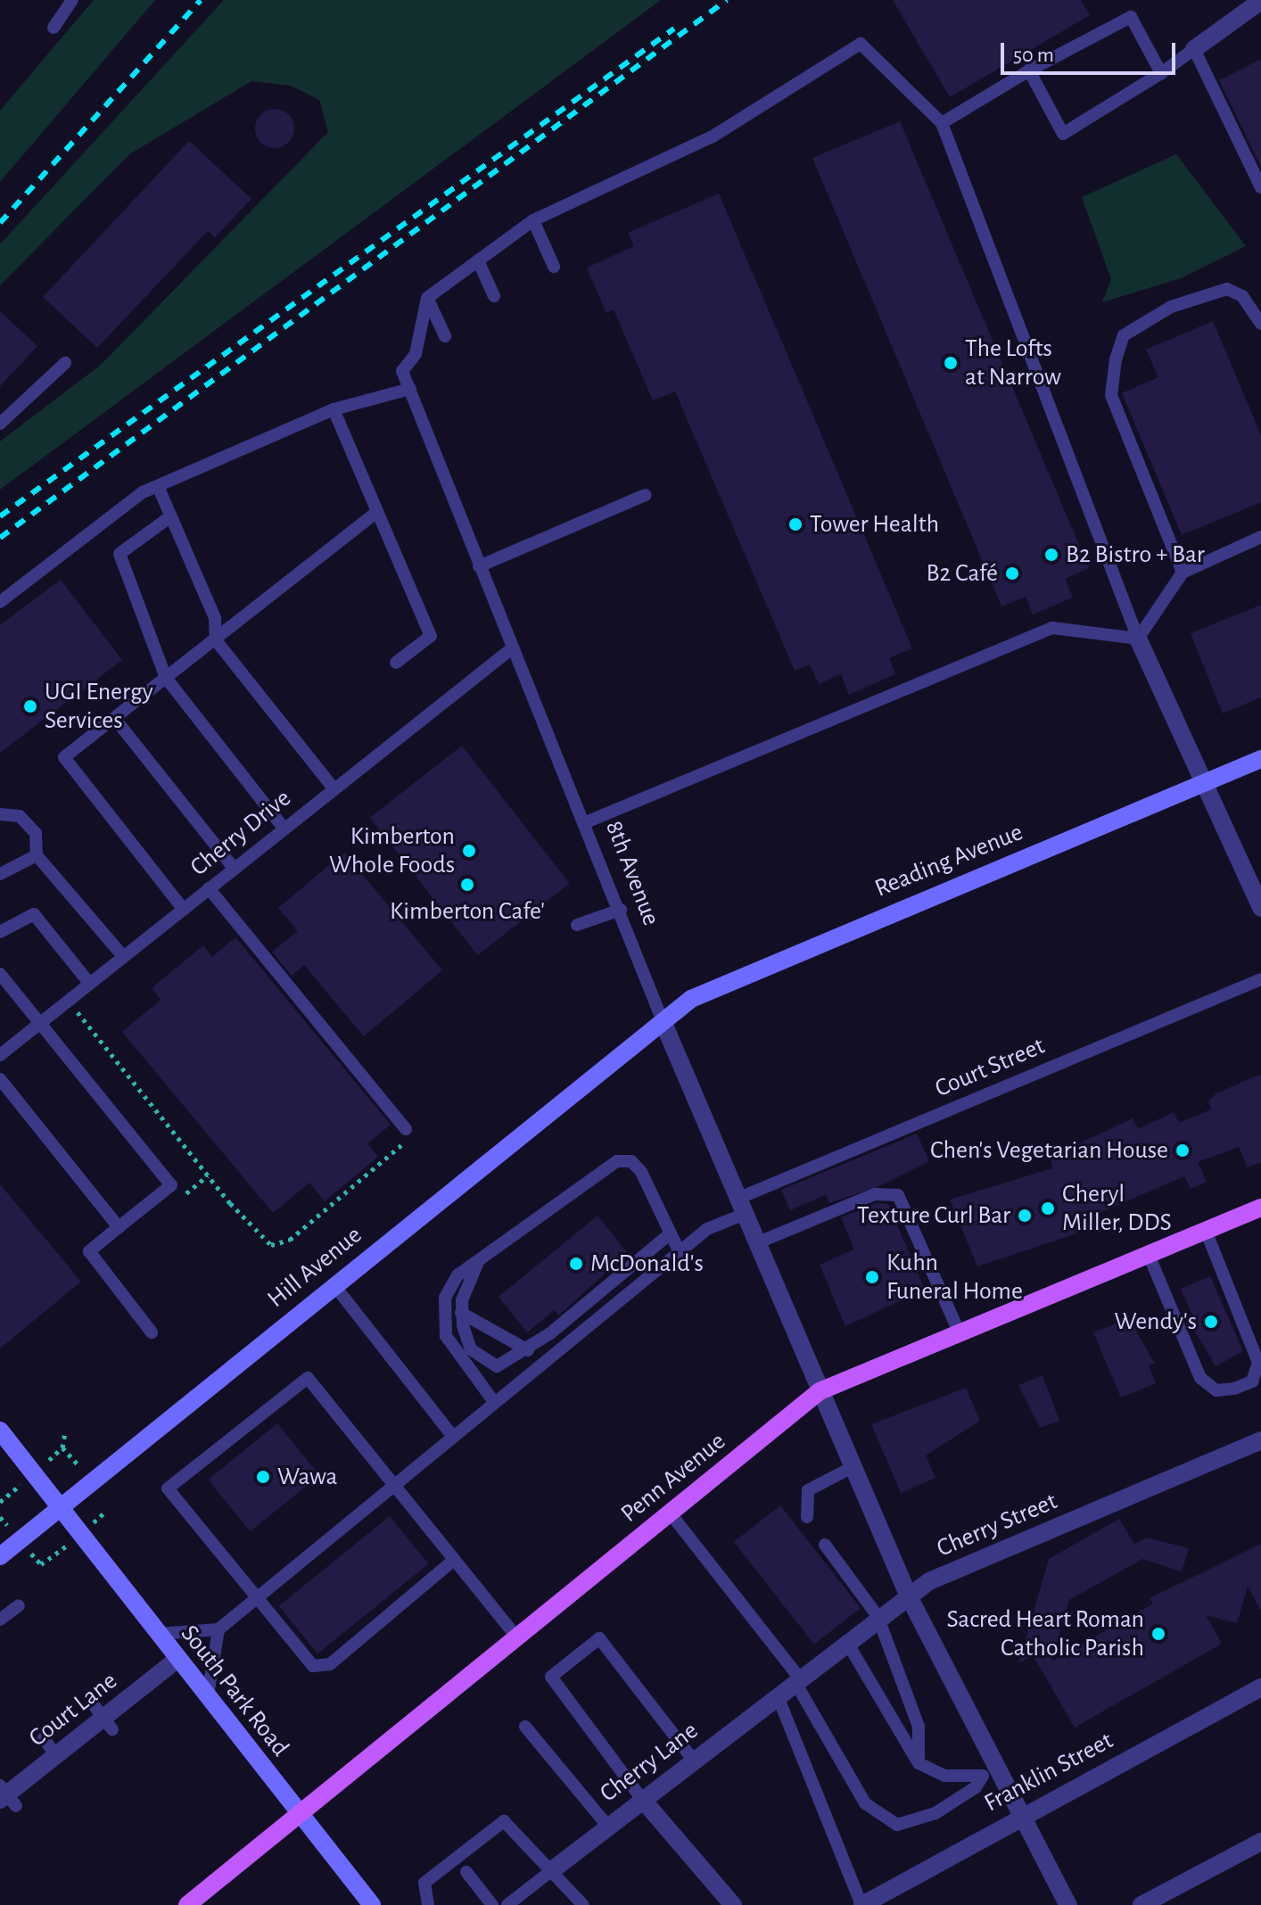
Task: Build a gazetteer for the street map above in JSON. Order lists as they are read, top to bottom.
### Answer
{
  "streets": {
    "main road": ["Penn Avenue"],
    "street": [
      "Reading Avenue",
      "8th Avenue",
      "Hill Avenue",
      "Cherry Street",
      "South Park Road",
      "Court Lane",
      "Cherry Lane",
      "Franklin Street"
    ],
    "lane": ["Cherry Drive", "Court Street"]
  },
  "crossings": [
    ["Cherry Drive", "8th Avenue"],
    ["Reading Avenue", "8th Avenue"],
    ["Reading Avenue", "Hill Avenue"],
    ["8th Avenue", "Court Street"],
    ["8th Avenue", "Hill Avenue"],
    ["8th Avenue", "Penn Avenue"],
    ["8th Avenue", "Cherry Street"],
    ["8th Avenue", "Franklin Street"],
    ["Hill Avenue", "South Park Road"],
    ["Penn Avenue", "South Park Road"],
    ["Cherry Street", "Cherry Lane"],
    ["South Park Road", "Court Lane"]
  ],
  "places": [
    "The Lofts at Narrow",
    "Tower Health",
    "B2 Bistro + Bar",
    "B2 Café",
    "UGI Energy Services",
    "Kimberton Whole Foods",
    "Kimberton Cafe'",
    "Chen's Vegetarian House",
    "Cheryl Miller, DDS",
    "Texture Curl Bar",
    "McDonald's",
    "Kuhn Funeral Home",
    "Wendy's",
    "Wawa",
    "Sacred Heart Roman Catholic Parish"
  ],
  "scale_bar": "50 m"
}
